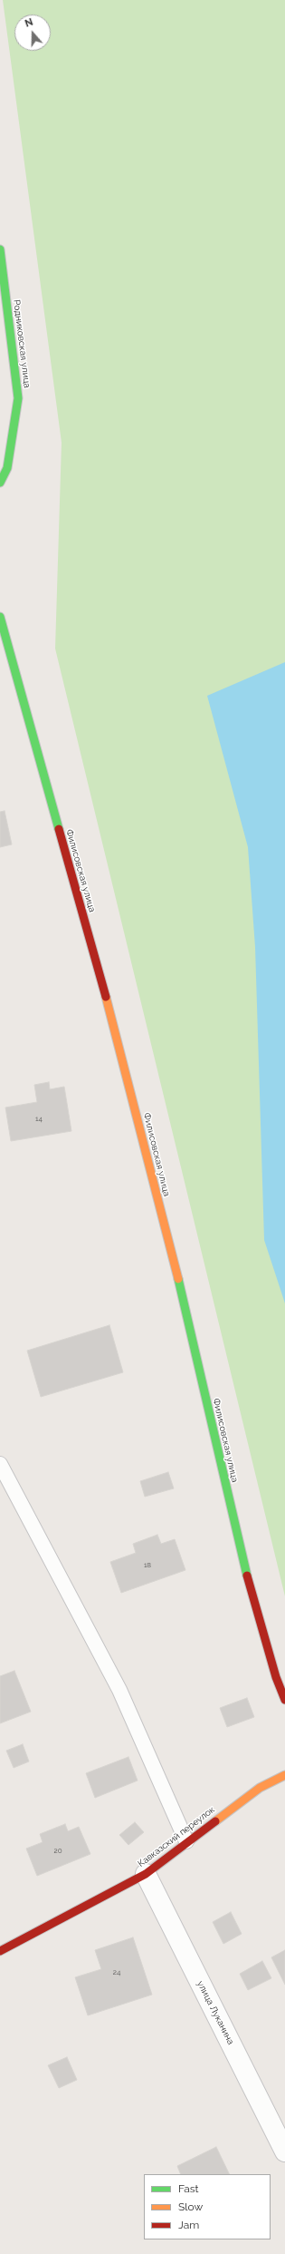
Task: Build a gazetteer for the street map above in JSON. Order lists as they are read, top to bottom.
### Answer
{
  "streets": {
    "street": [
      "Родниковская улица",
      "Филисовская улица",
      "Кавказский переулок",
      "улица Луканина"
    ]
  },
  "crossings": [
    ["Кавказский переулок", "улица Луканина"]
  ],
  "house_numbers": [
    "14",
    "18",
    "20",
    "24"
  ],
  "legend": ["Fast", "Slow", "Jam"],
  "north": "top"
}
